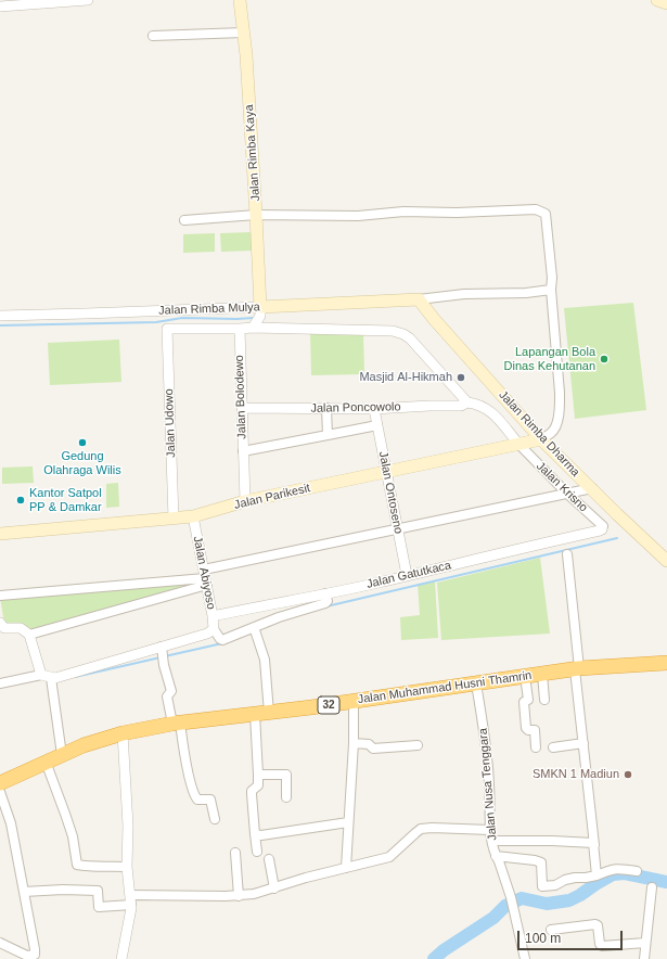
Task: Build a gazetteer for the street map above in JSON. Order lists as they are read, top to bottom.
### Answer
{
  "streets": {
    "highway": ["Jalan Muhammad Husni Thamrin", "32"],
    "main road": [
      "Jalan Rimba Kaya",
      "Jalan Rimba Mulya",
      "Jalan Rimba Dharma",
      "Jalan Parikesit"
    ],
    "street": [
      "Jalan Bolodewo",
      "Jalan Poncowolo",
      "Jalan Udowo",
      "Jalan Krisno",
      "Jalan Ontoseno",
      "Jalan Abiyoso",
      "Jalan Gatutkaca",
      "Jalan Nusa Tenggara"
    ]
  },
  "crossings": [
    ["Jalan Rimba Kaya", "Jalan Rimba Mulya"],
    ["Jalan Rimba Mulya", "Jalan Rimba Dharma"],
    ["Jalan Bolodewo", "Jalan Poncowolo"],
    ["Jalan Bolodewo", "Jalan Udowo"],
    ["Jalan Bolodewo", "Jalan Parikesit"],
    ["Jalan Poncowolo", "Jalan Ontoseno"],
    ["Jalan Udowo", "Jalan Parikesit"],
    ["Jalan Rimba Dharma", "Jalan Parikesit"],
    ["Jalan Krisno", "Jalan Parikesit"],
    ["Jalan Krisno", "Jalan Gatutkaca"],
    ["Jalan Ontoseno", "Jalan Parikesit"],
    ["Jalan Ontoseno", "Jalan Gatutkaca"],
    ["Jalan Parikesit", "Jalan Abiyoso"],
    ["Jalan Abiyoso", "Jalan Gatutkaca"],
    ["Jalan Muhammad Husni Thamrin", "Jalan Nusa Tenggara"]
  ],
  "places": [
    "Lapangan Bola Dinas Kehutanan",
    "Masjid Al-Hikmah",
    "Gedung Olahraga Wilis",
    "Kantor Satpol PP & Damkar",
    "SMKN 1 Madiun"
  ],
  "scale_bar": "100 m"
}
